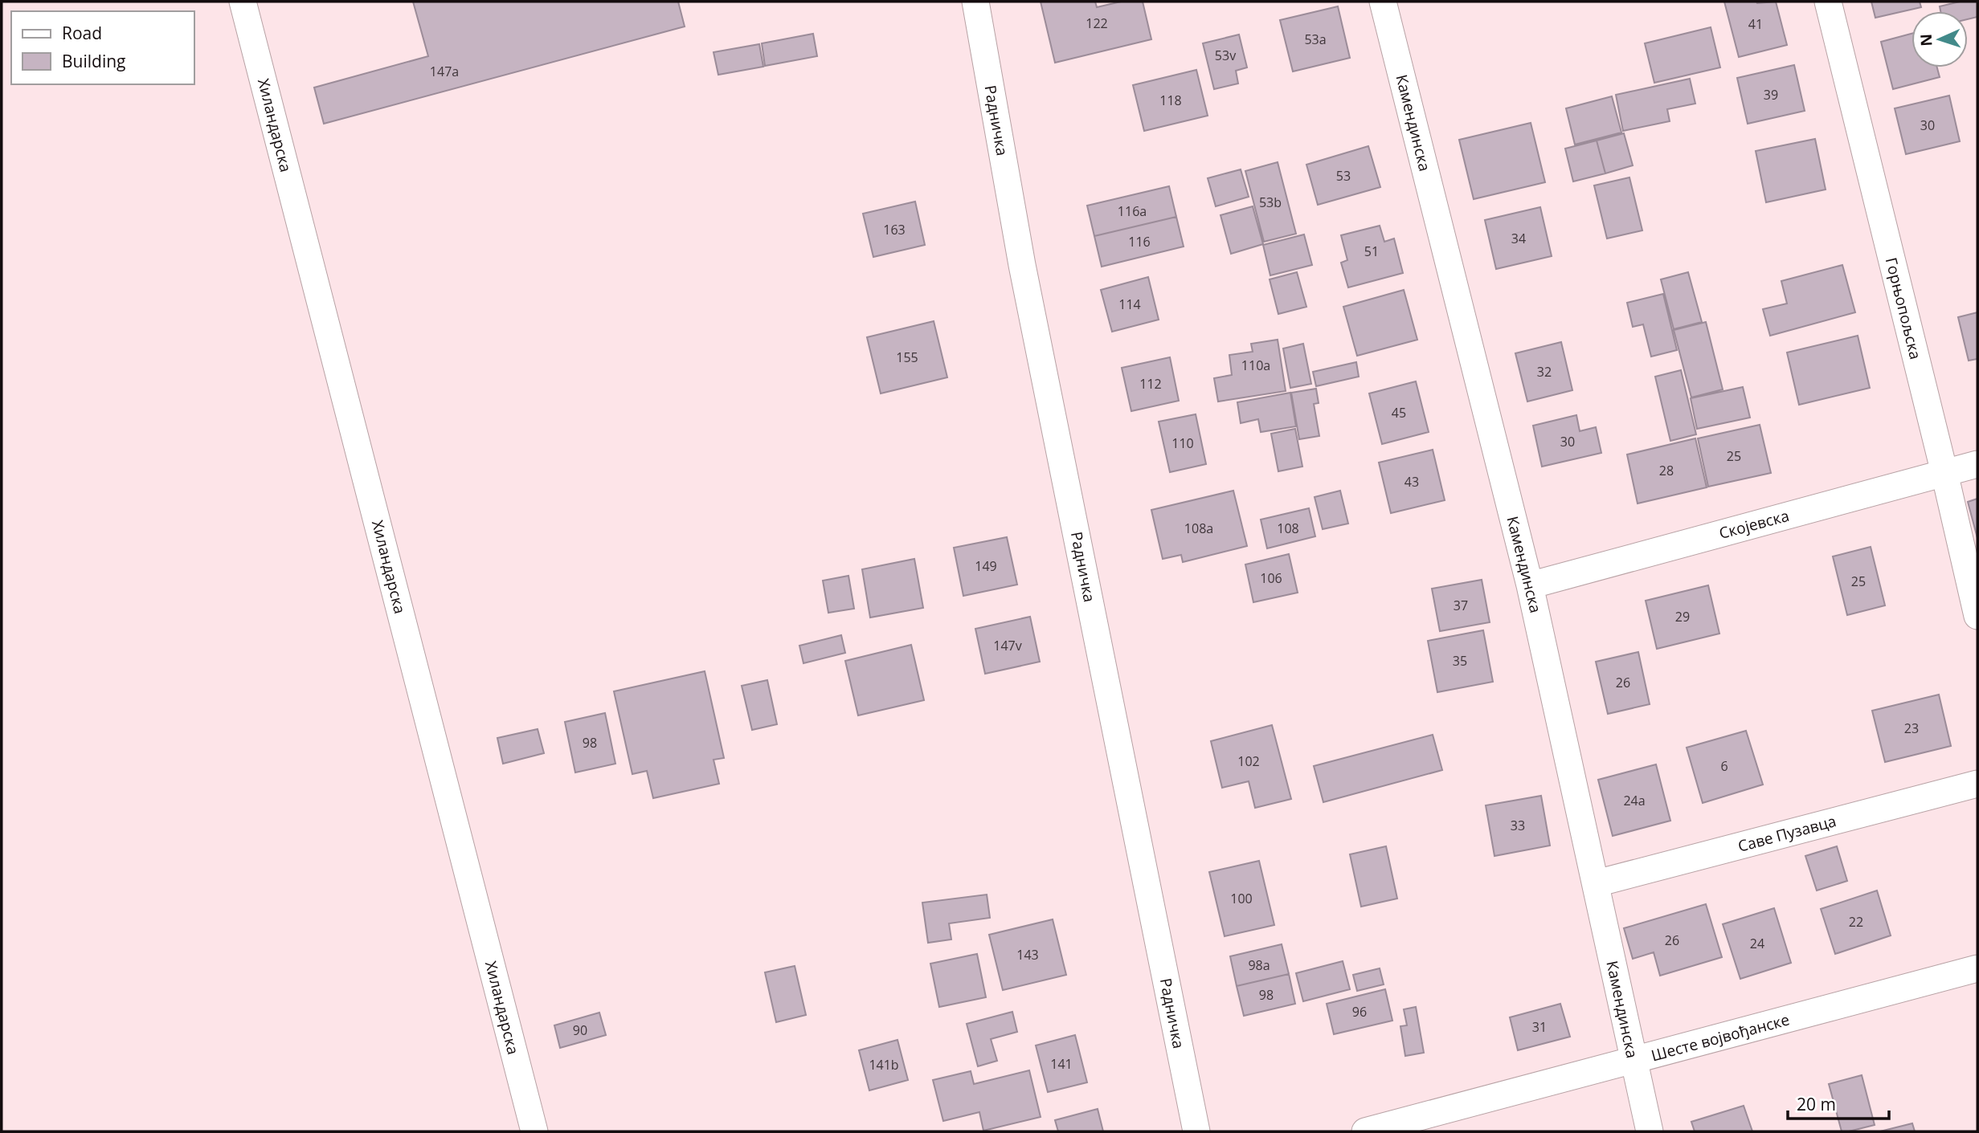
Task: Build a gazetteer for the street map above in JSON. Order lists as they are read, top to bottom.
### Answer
{
  "streets": {
    "street": [
      "Радничка",
      "Камендинска",
      "Хиландарска",
      "Горњопољска",
      "Скојевска",
      "Саве Пузавца",
      "Шесте војвођанске"
    ]
  },
  "crossings": [
    ["Камендинска", "Скојевска"],
    ["Камендинска", "Саве Пузавца"],
    ["Камендинска", "Шесте војвођанске"],
    ["Горњопољска", "Скојевска"]
  ],
  "house_numbers": [
    "122",
    "41",
    "53a",
    "53v",
    "147a",
    "39",
    "118",
    "30",
    "53",
    "53b",
    "116a",
    "163",
    "34",
    "116",
    "51",
    "114",
    "155",
    "110a",
    "32",
    "112",
    "45",
    "30",
    "110",
    "25",
    "28",
    "43",
    "108a",
    "108",
    "149",
    "106",
    "25",
    "37",
    "29",
    "147v",
    "35",
    "26",
    "23",
    "98",
    "102",
    "6",
    "24a",
    "33",
    "100",
    "22",
    "26",
    "24",
    "143",
    "98a",
    "98",
    "96",
    "31",
    "90",
    "141",
    "141b"
  ],
  "legend": ["Road", "Building"],
  "scale_bar": "20 m",
  "north": "left"
}
